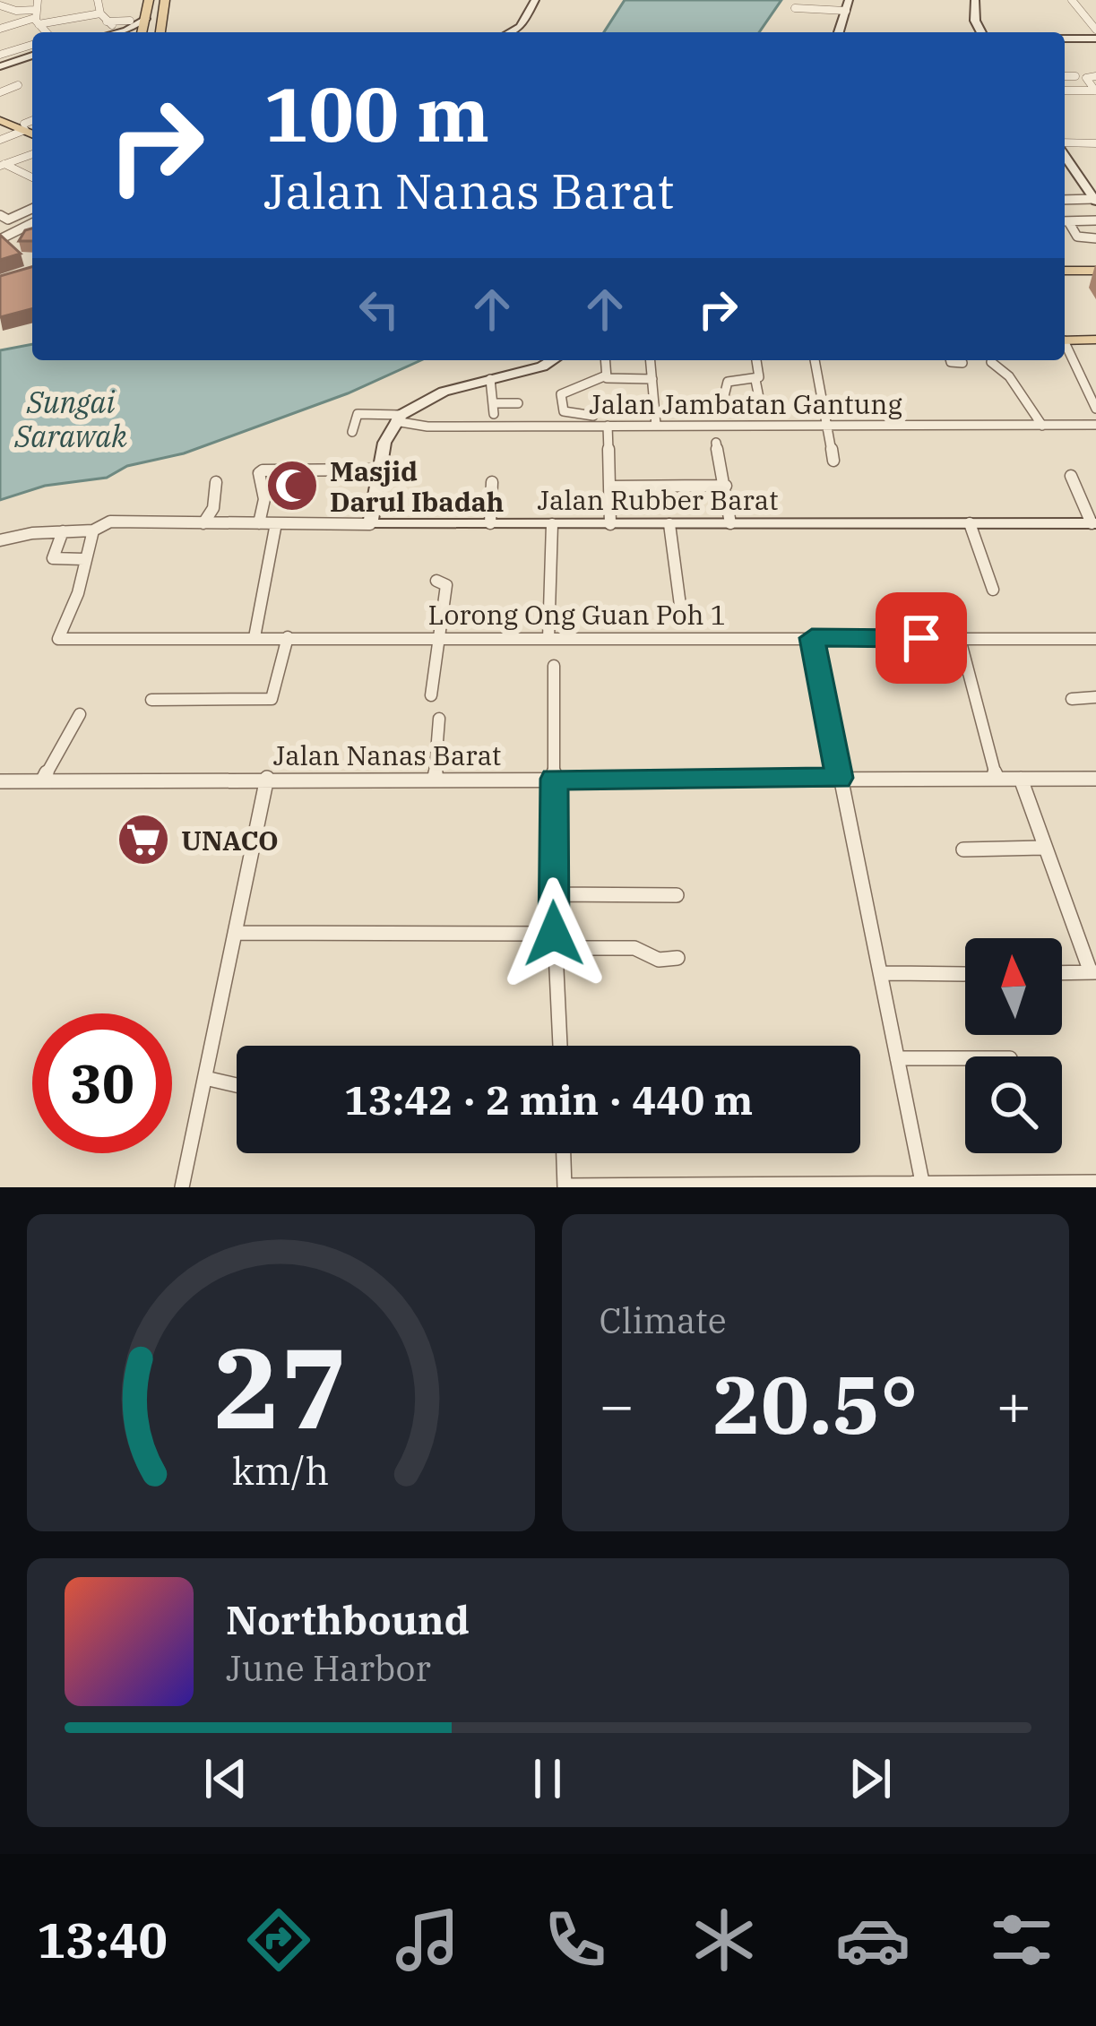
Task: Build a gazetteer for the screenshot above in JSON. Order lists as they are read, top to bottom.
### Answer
{
  "streets": {
    "main road": ["Jalan Rubber Barat"],
    "street": ["Jalan Jambatan Gantung", "Lorong Ong Guan Poh 1", "Jalan Nanas Barat"]
  },
  "water": ["Sungai Sarawak"],
  "places": {
    "mosque": ["Masjid Darul Ibadah"],
    "supermarket": ["UNACO"]
  },
  "north": "top",
  "page": {
    "turn": ["100 m", "Jalan Nanas Barat"],
    "limit": "30",
    "trip": "13:42 · 2 min · 440 m",
    "tile": "Climate",
    "heat": ["−", "20.5°", "+"],
    "song": ["Northbound", "June Harbor"],
    "tabs": "13:40",
    "gauge": ["27", "km/h"]
  }
}
